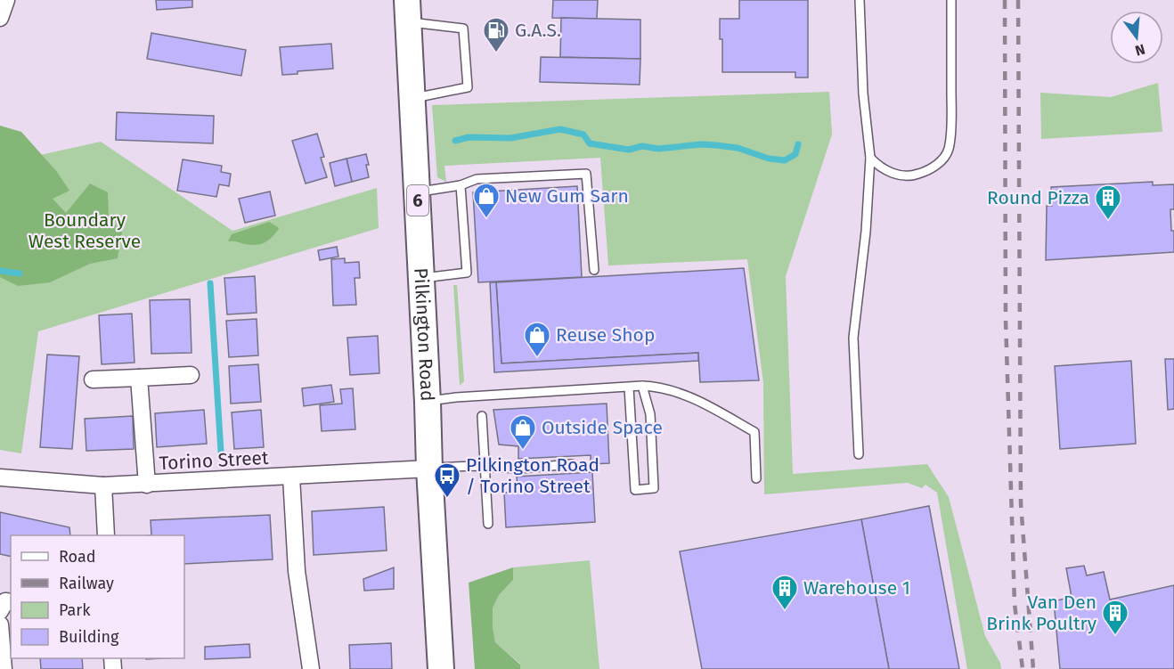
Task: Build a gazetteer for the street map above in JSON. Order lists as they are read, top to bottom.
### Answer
{
  "streets": {
    "main road": ["6", "Pilkington Road"],
    "street": ["Torino Street"]
  },
  "crossings": [
    ["Pilkington Road", "Torino Street"]
  ],
  "parks": ["Boundary West Reserve"],
  "places": {
    "fuel station": ["G.A.S."],
    "shop": ["New Gum Sarn", "Reuse Shop", "Outside Space"],
    "building": ["Round Pizza", "Warehouse 1", "Van Den Brink Poultry"],
    "bus stop": ["Pilkington Road / Torino Street"]
  },
  "legend": [
    "Road",
    "Railway",
    "Park",
    "Building"
  ],
  "north": "bottom"
}
